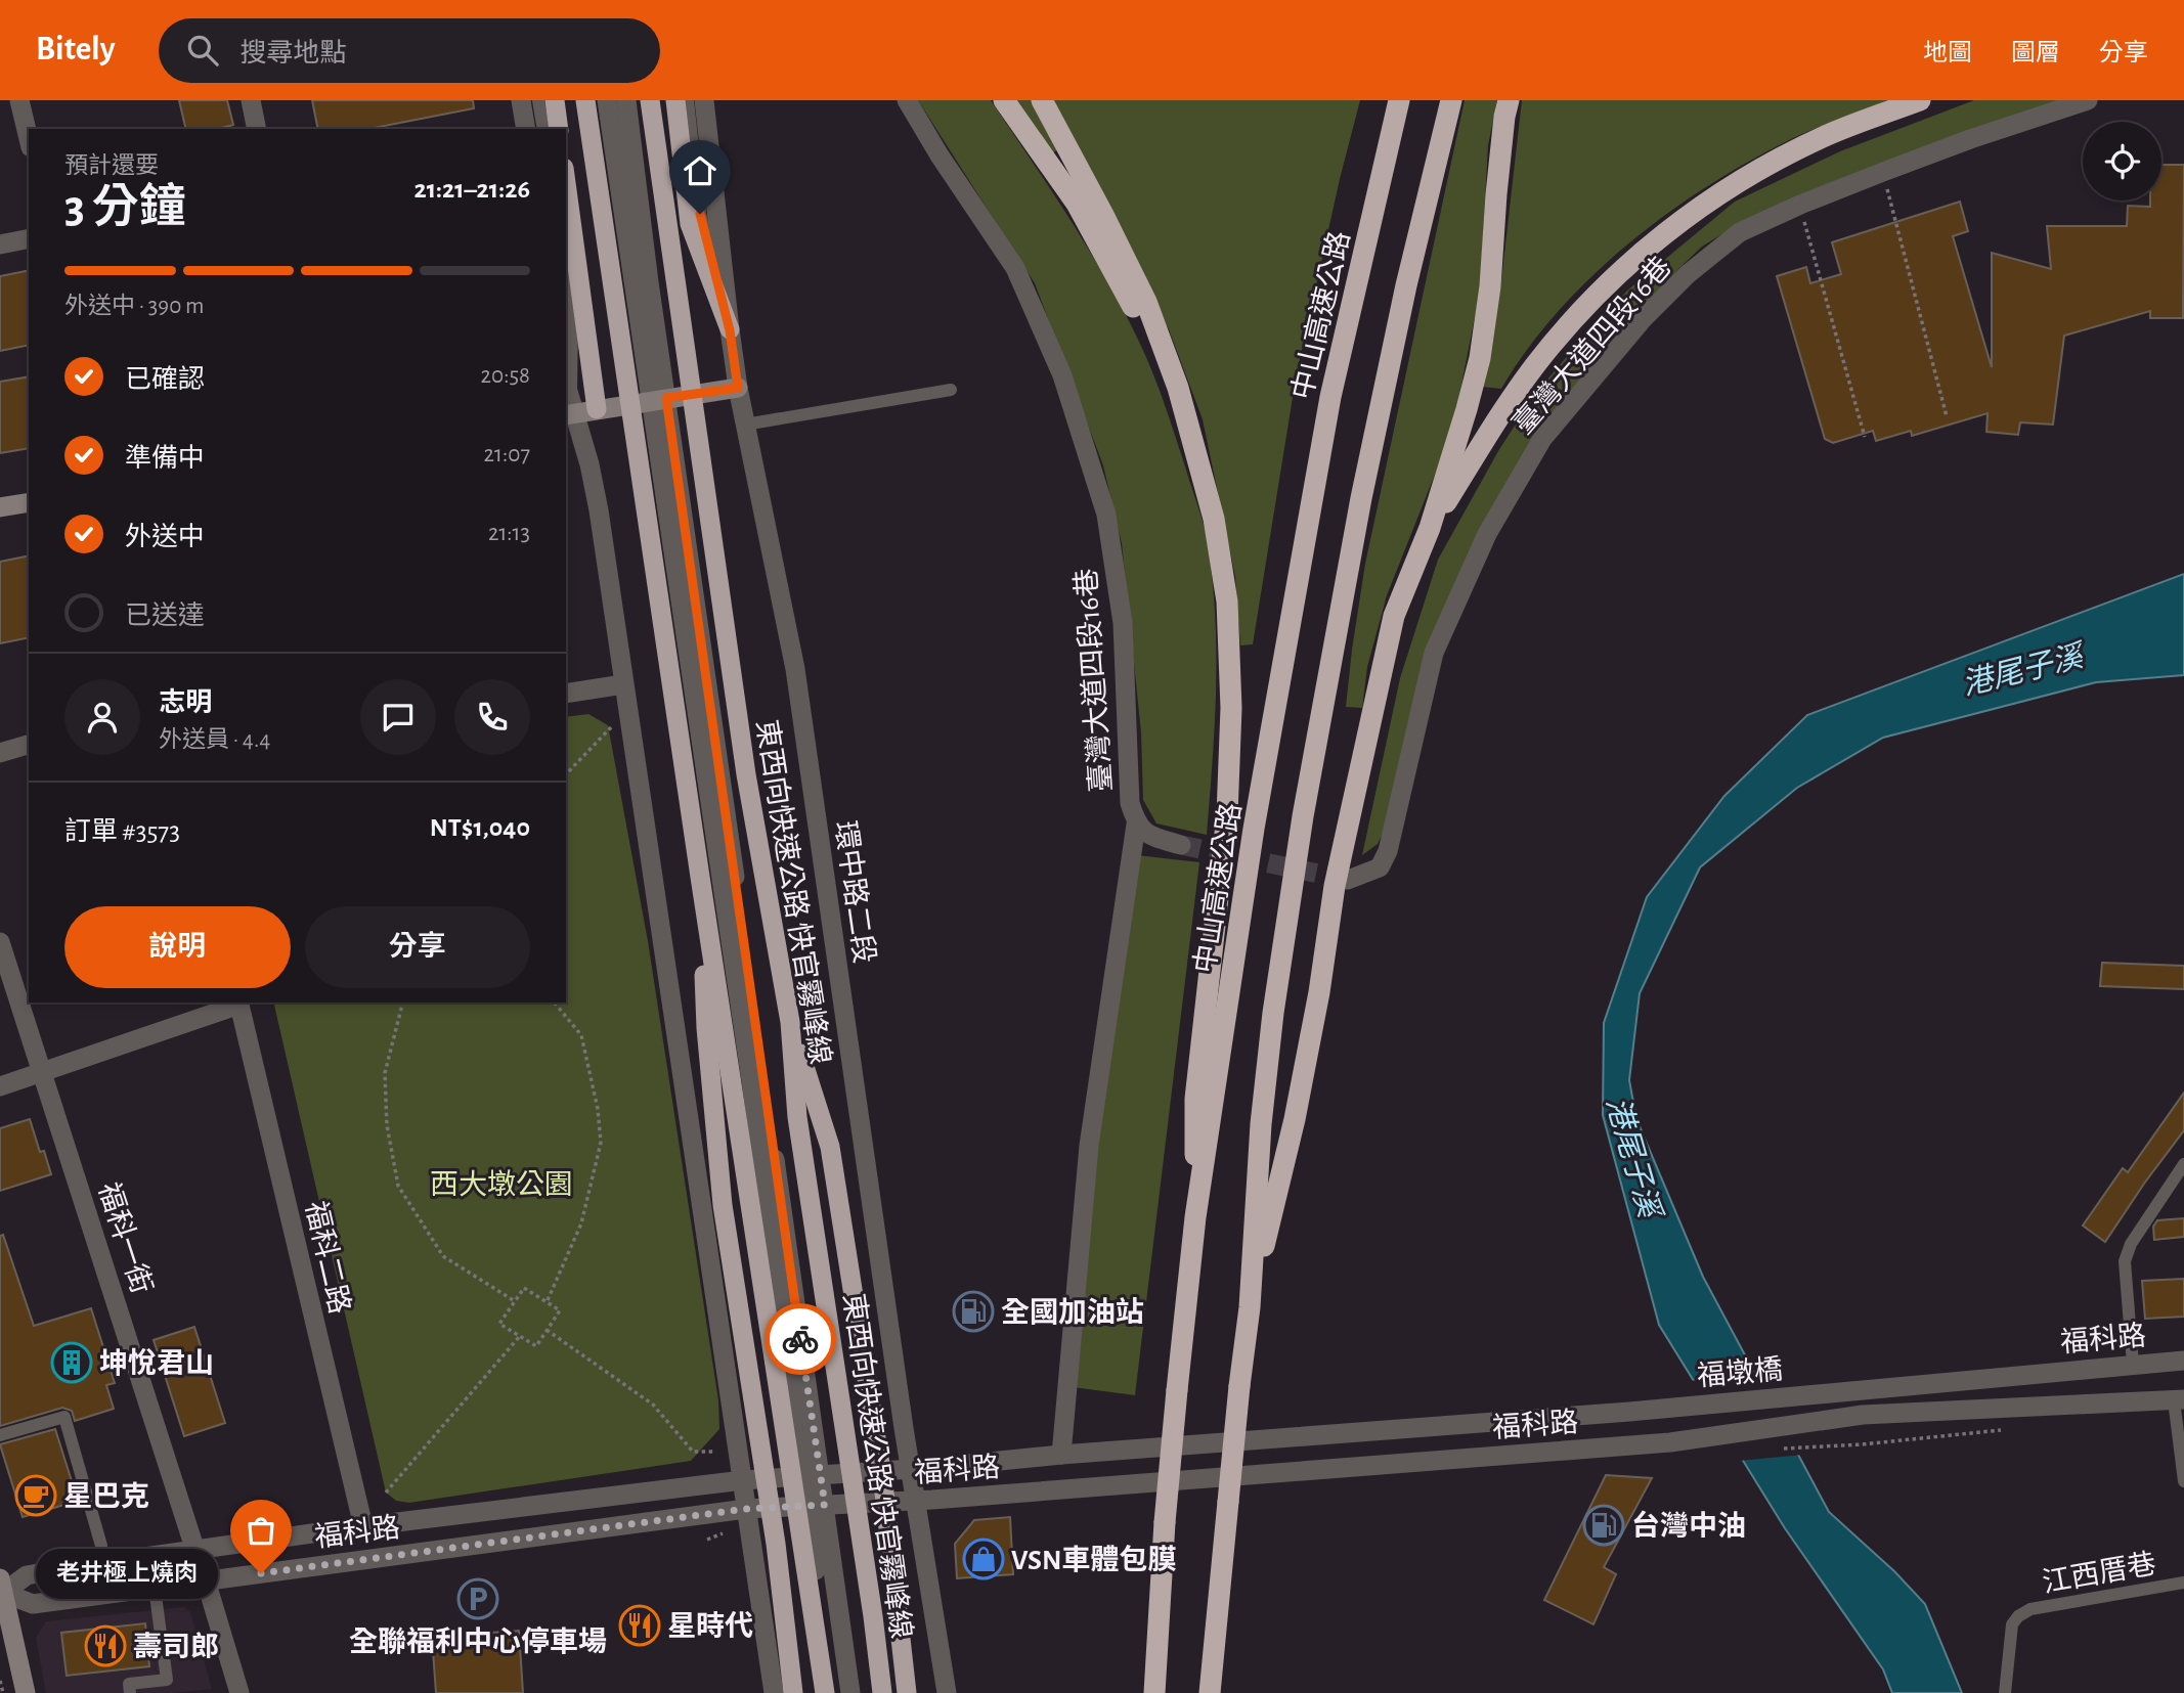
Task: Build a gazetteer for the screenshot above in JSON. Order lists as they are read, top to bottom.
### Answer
{
  "streets": {
    "highway": ["中山高速公路", "東西向快速公路 快官霧峰線"],
    "street": [
      "臺灣大道四段16巷",
      "環中路二段",
      "福科一街",
      "福科二路",
      "福科路",
      "福墩橋"
    ],
    "lane": ["江西厝巷"]
  },
  "crossings": [
    ["環中路二段", "福科路"],
    ["福科一街", "福科路"],
    ["福科二路", "福科路"],
    ["福科路", "福墩橋"]
  ],
  "water": ["港尾子溪"],
  "parks": ["西大墩公園"],
  "places": {
    "fuel station": ["全國加油站", "台灣中油"],
    "building": ["坤悅君山"],
    "cafe": ["星巴克"],
    "shop": ["VSN車體包膜"],
    "other": ["老井極上燒肉"],
    "parking": ["全聯福利中心停車場"],
    "restaurant": ["星時代", "壽司郎"]
  },
  "page": {
    "header": "Bitely",
    "search": "搜尋地點",
    "nav": ["地圖", "圖層", "分享"],
    "heading": ["3 分鐘", "預計還要", "21:21–21:26"],
    "panel": [
      "志明",
      "外送員 · 4.4",
      "訂單 #3573",
      "NT$1,040"
    ],
    "bar": "外送中 · 390 m",
    "list": [
      ["已確認", "20:58"],
      ["準備中", "21:07"],
      ["外送中", "21:13"],
      "已送達"
    ],
    "buttons": ["說明", "分享"],
    "bubble": "老井極上燒肉"
  }
}
